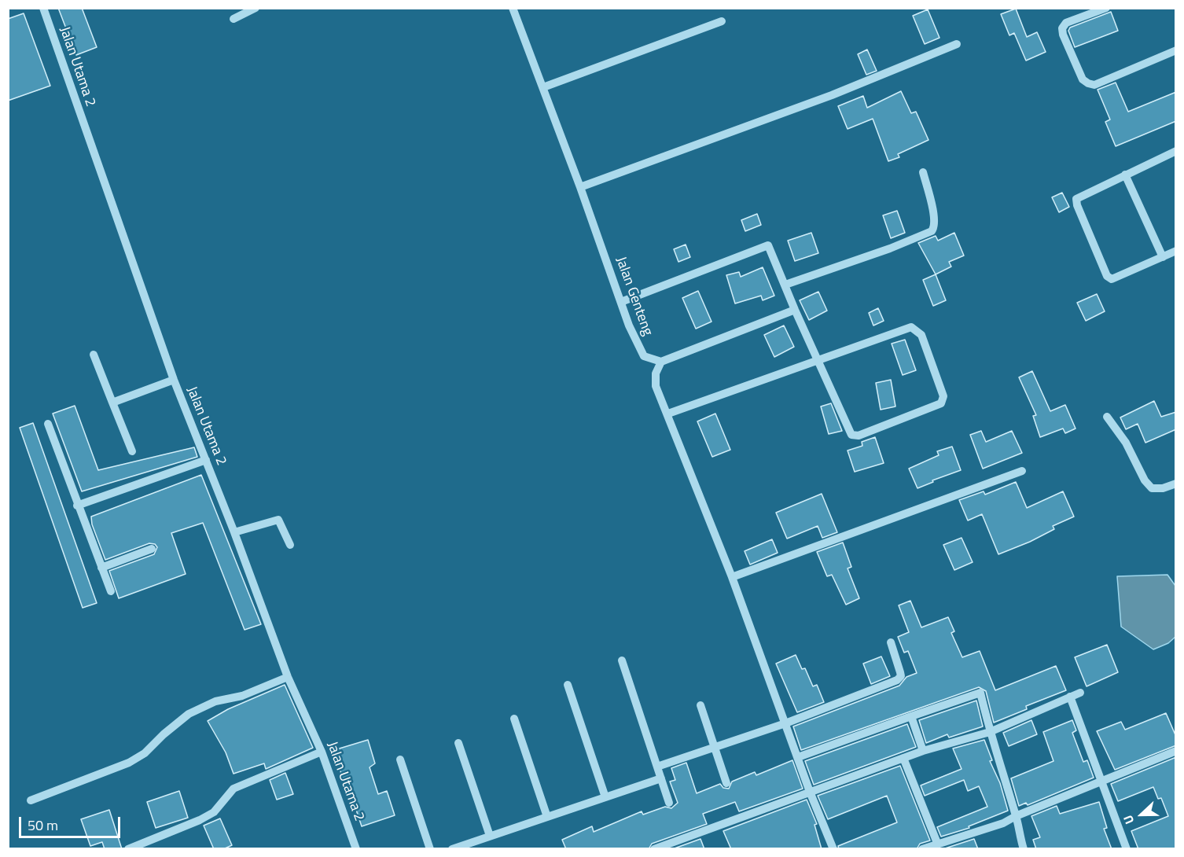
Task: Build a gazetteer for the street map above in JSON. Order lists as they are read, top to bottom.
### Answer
{
  "streets": {
    "street": ["Jalan Utama 2", "Jalan Genteng"]
  },
  "scale_bar": "50 m",
  "north": "left"
}
